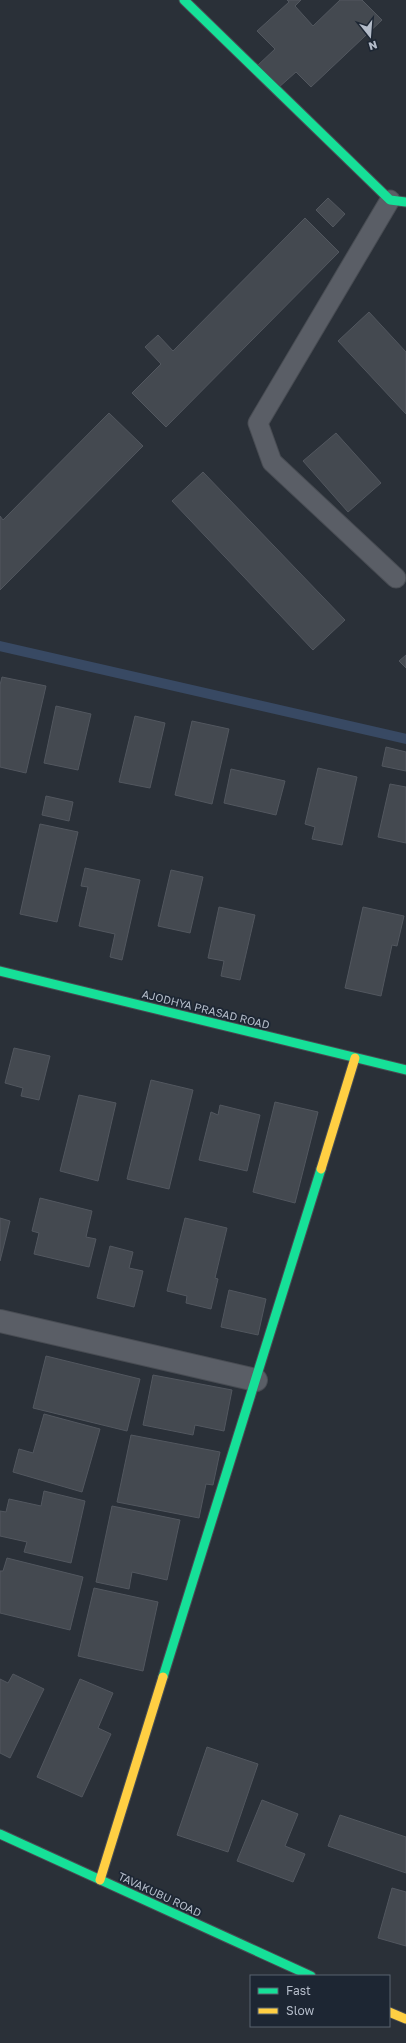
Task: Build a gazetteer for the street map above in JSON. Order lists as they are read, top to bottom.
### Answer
{
  "streets": {
    "street": ["AJODHYA PRASAD ROAD", "TAVAKUBU ROAD"]
  },
  "legend": ["Fast", "Slow"],
  "north": "bottom"
}
